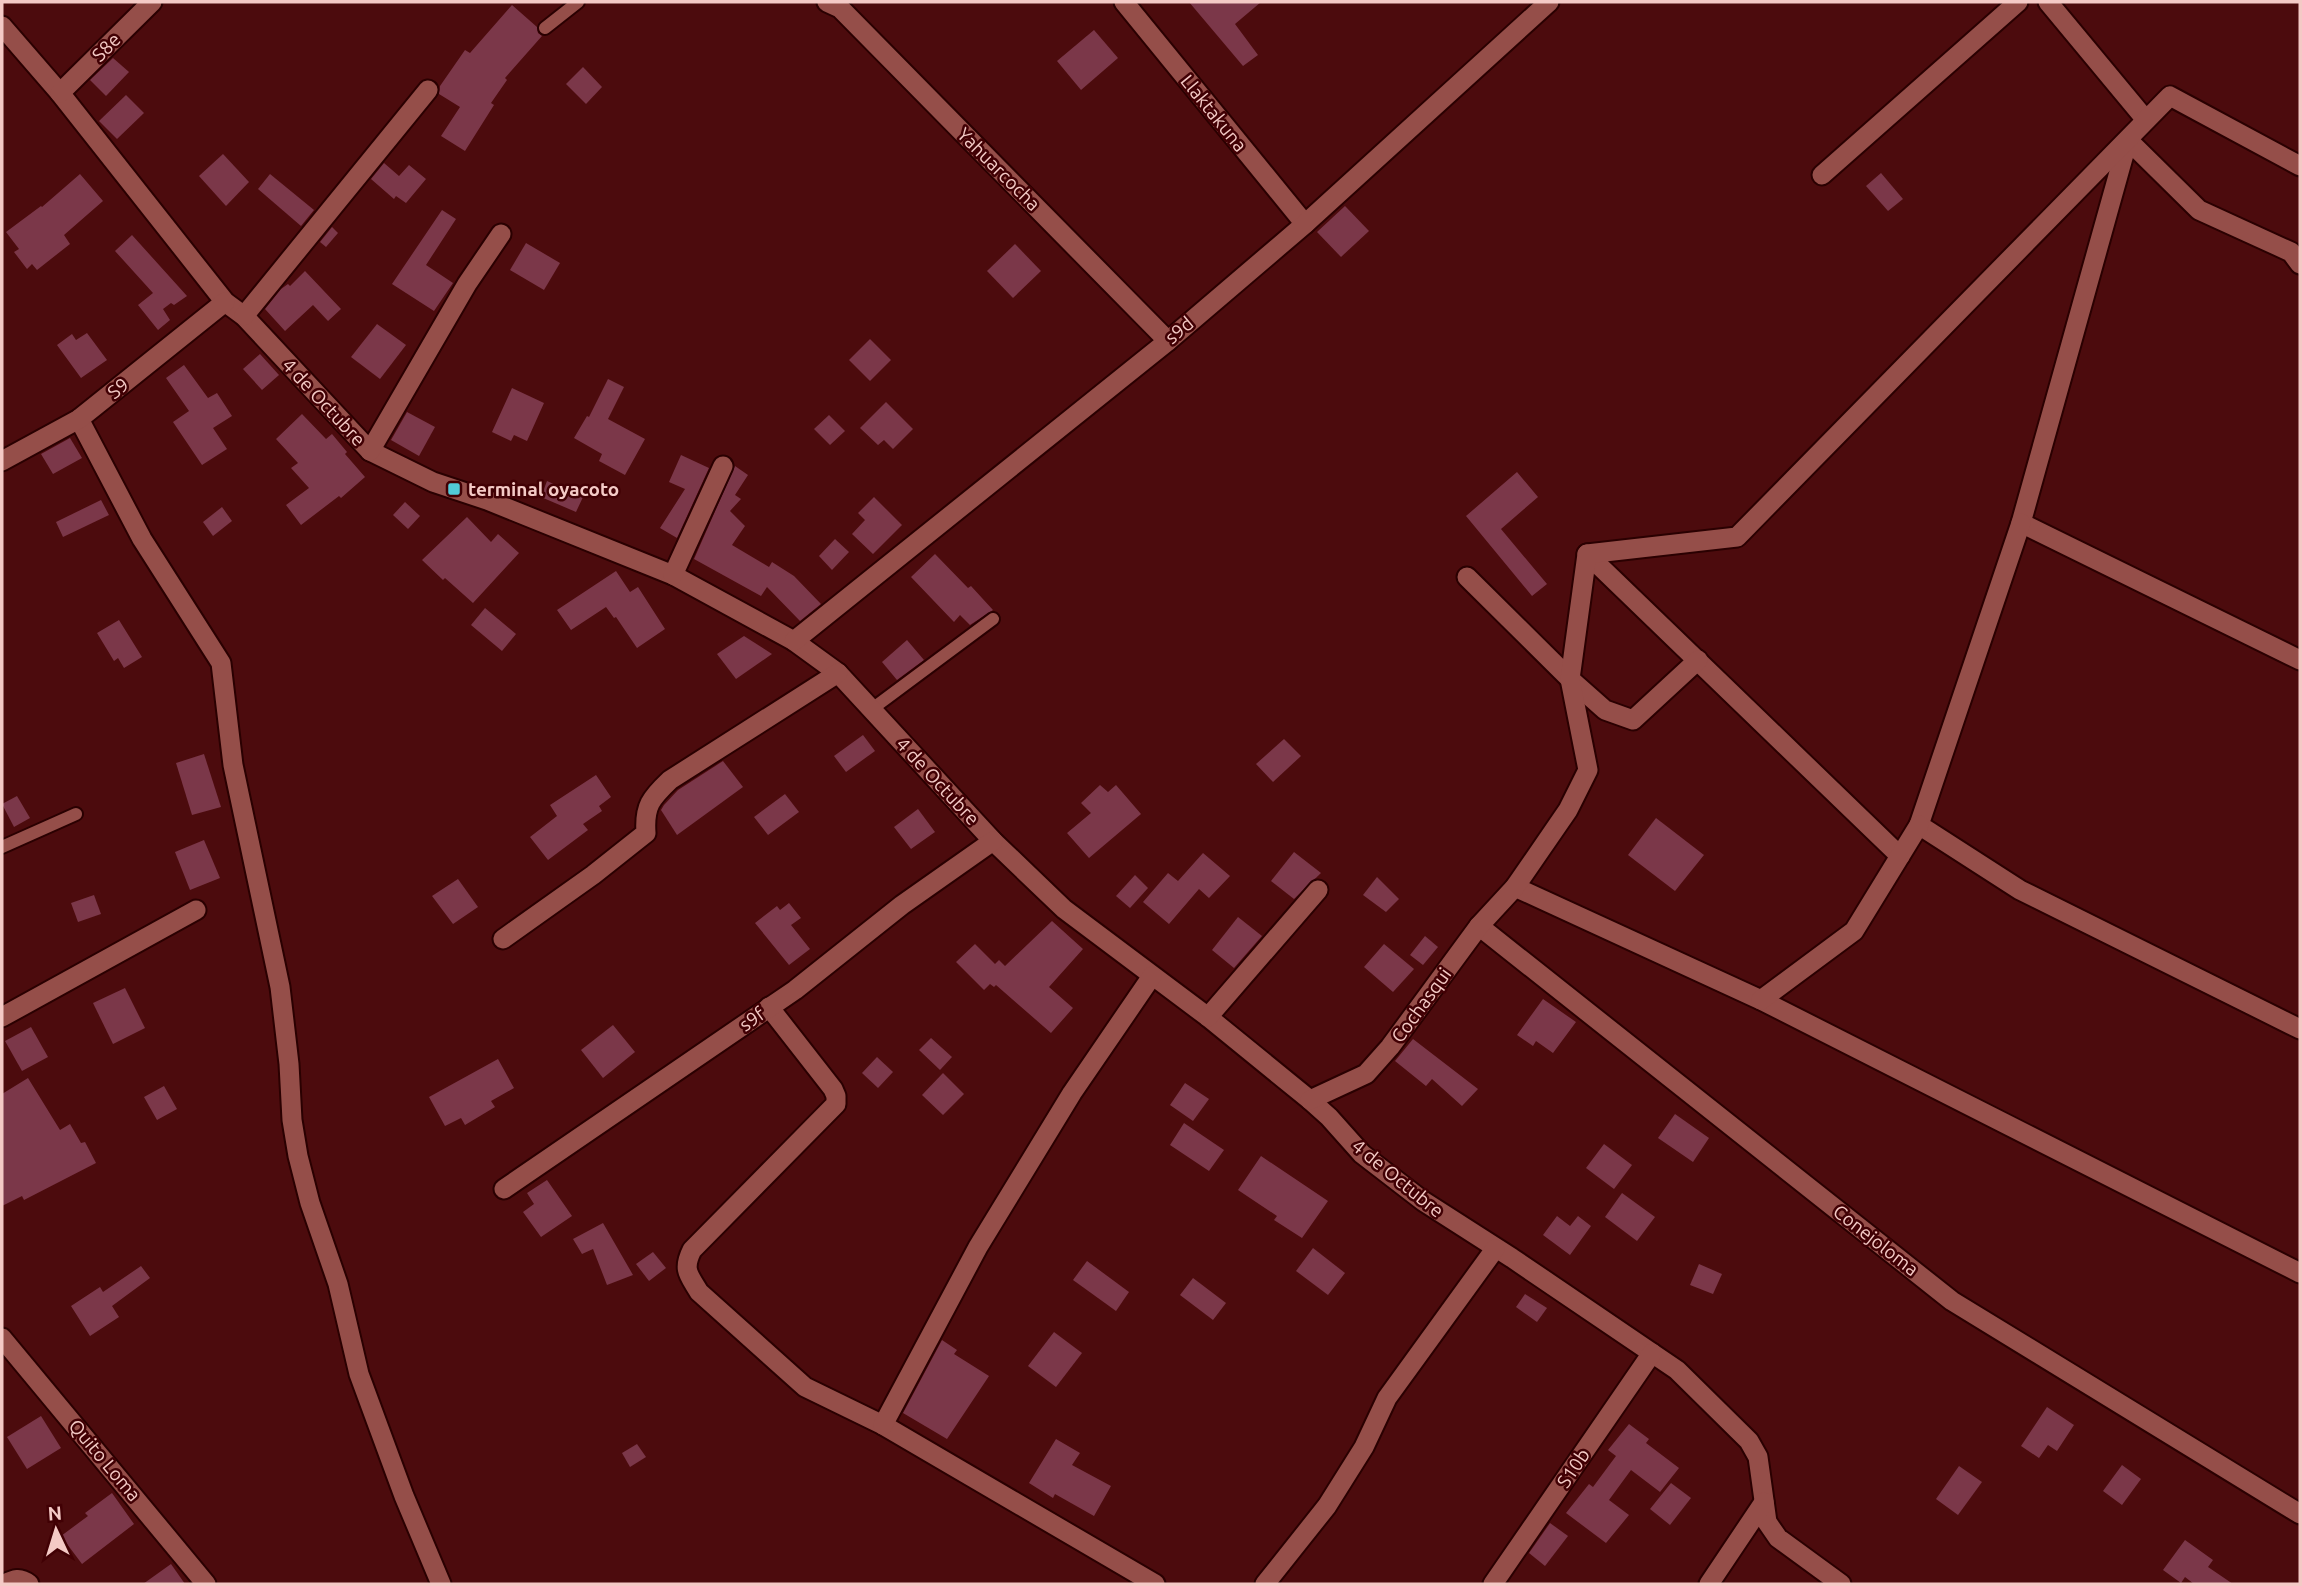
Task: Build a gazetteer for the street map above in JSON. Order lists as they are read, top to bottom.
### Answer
{
  "streets": {
    "street": [
      "S8e",
      "Llaktakuna",
      "Yahuarcocha",
      "s9d",
      "S9",
      "4 de Octubre",
      "Cochasqui",
      "s9f",
      "Conejoloma",
      "Quito Loma",
      "S10b"
    ]
  },
  "crossings": [
    ["S8e", "4 de Octubre"],
    ["Llaktakuna", "s9d"],
    ["Yahuarcocha", "s9d"],
    ["s9d", "4 de Octubre"],
    ["S9", "4 de Octubre"],
    ["4 de Octubre", "Cochasqui"],
    ["4 de Octubre", "s9f"],
    ["4 de Octubre", "S10b"],
    ["Cochasqui", "Conejoloma"]
  ],
  "places": {
    "transit": ["terminal oyacoto"]
  },
  "north": "top"
}
